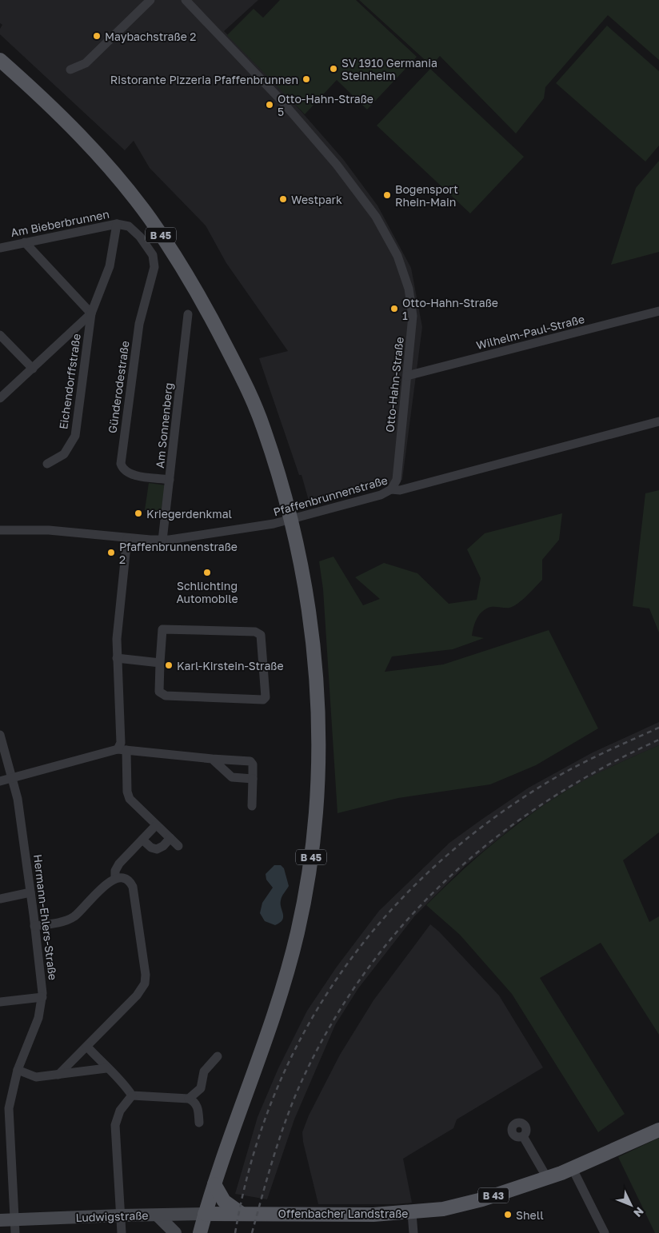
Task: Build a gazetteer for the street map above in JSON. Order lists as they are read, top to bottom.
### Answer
{
  "streets": {
    "main road": [
      "B 45",
      "B 43",
      "Offenbacher Landstraße",
      "Ludwigstraße"
    ],
    "street": [
      "Am Bieberbrunnen",
      "Wilhelm-Paul-Straße",
      "Eichendorffstraße",
      "Otto-Hahn-Straße",
      "Günderodestraße",
      "Am Sonnenberg",
      "Pfaffenbrunnenstraße",
      "Hermann-Ehlers-Straße"
    ]
  },
  "crossings": [
    ["Am Bieberbrunnen", "Günderodestraße"],
    ["B 45", "Pfaffenbrunnenstraße"],
    ["B 45", "Offenbacher Landstraße"],
    ["B 45", "Ludwigstraße"],
    ["Wilhelm-Paul-Straße", "Otto-Hahn-Straße"],
    ["Otto-Hahn-Straße", "Pfaffenbrunnenstraße"],
    ["Günderodestraße", "Am Sonnenberg"],
    ["Am Sonnenberg", "Pfaffenbrunnenstraße"],
    ["Hermann-Ehlers-Straße", "Ludwigstraße"],
    ["Offenbacher Landstraße", "Ludwigstraße"]
  ],
  "places": [
    "Maybachstraße 2",
    "SV 1910 Germania Steinheim",
    "Ristorante Pizzeria Pfaffenbrunnen",
    "Otto-Hahn-Straße 5",
    "Bogensport Rhein-Main",
    "Westpark",
    "Otto-Hahn-Straße 1",
    "Kriegerdenkmal",
    "Pfaffenbrunnenstraße 2",
    "Schlichting Automobile",
    "Karl-Kirstein-Straße",
    "Shell"
  ],
  "north": "bottom right"
}
